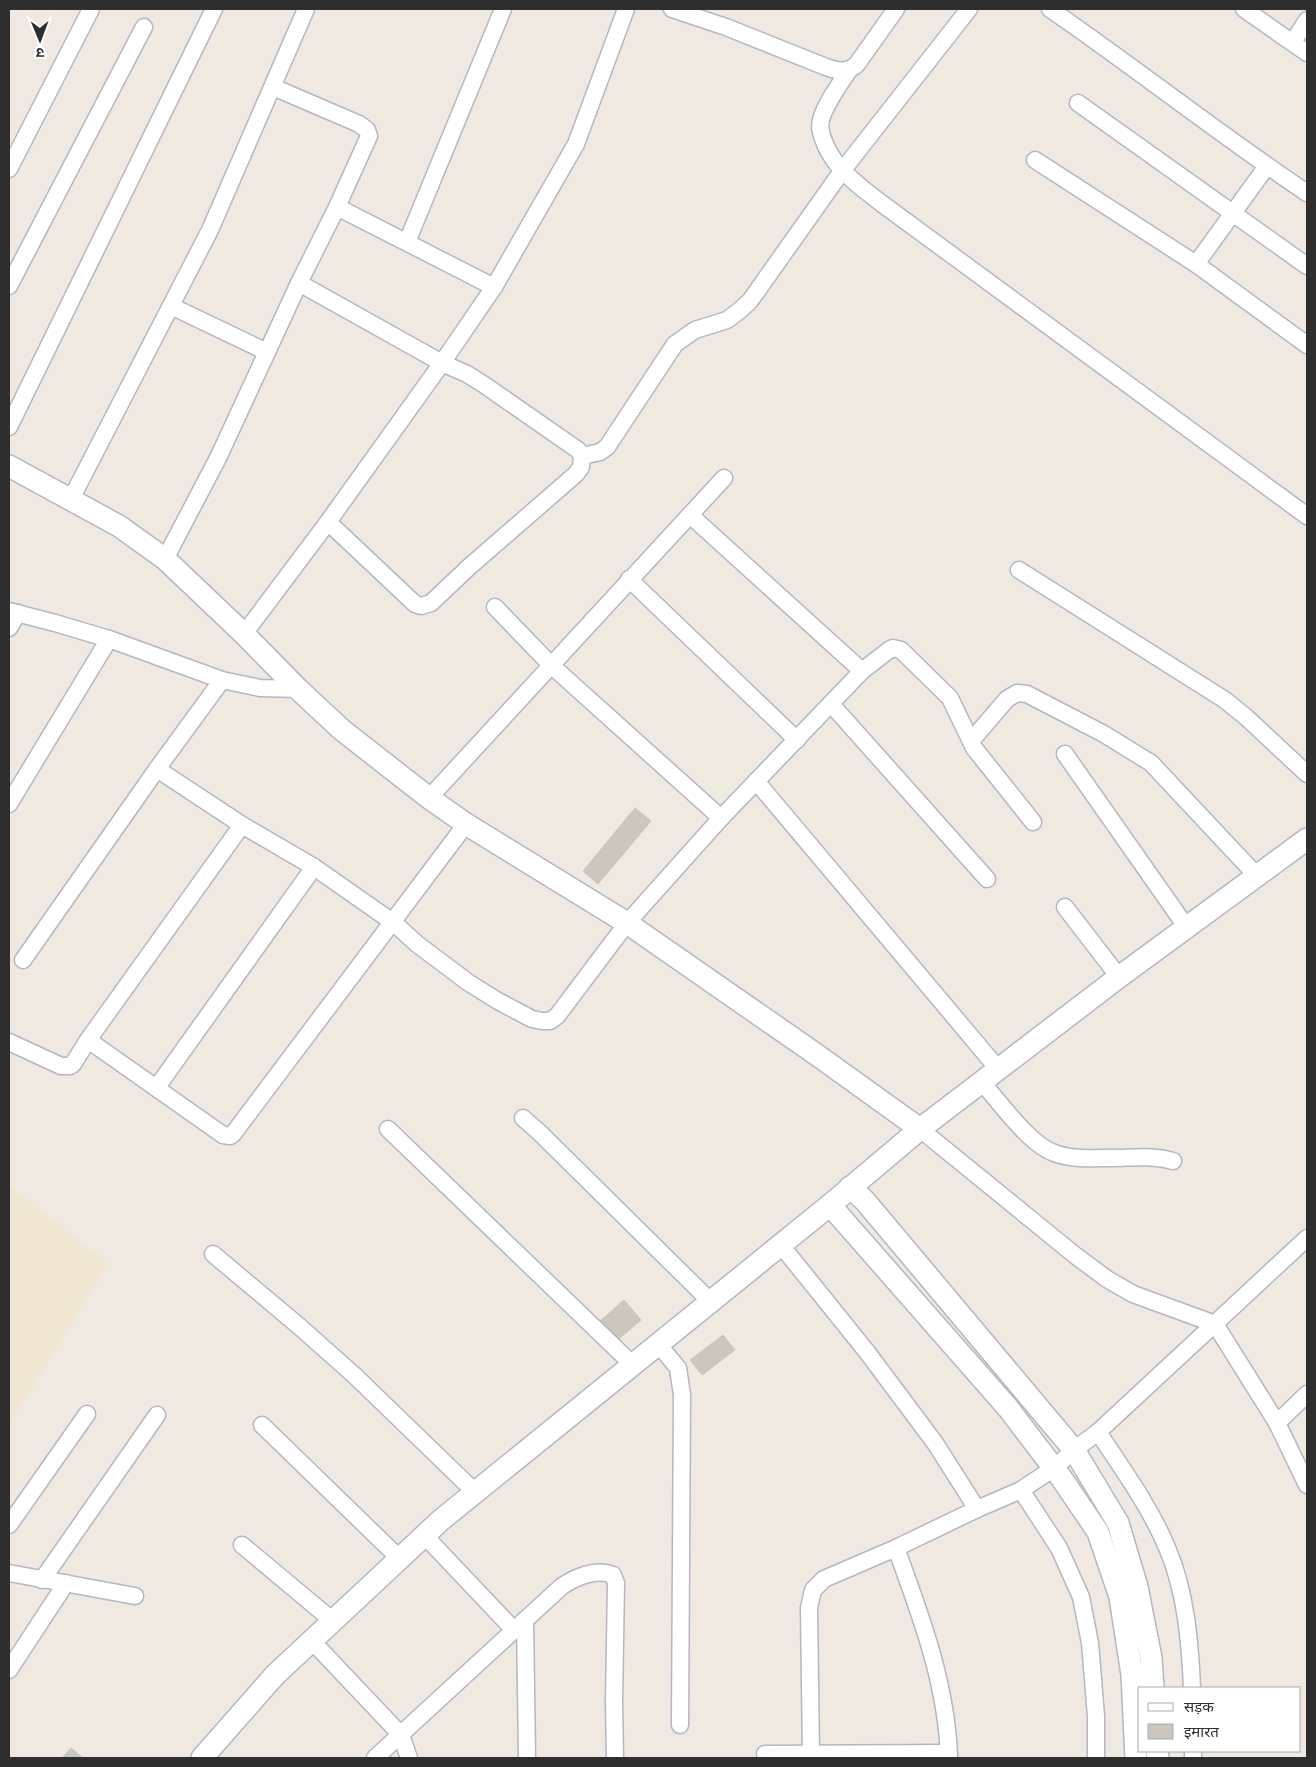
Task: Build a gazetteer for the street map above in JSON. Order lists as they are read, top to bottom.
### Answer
{
  "legend": ["सड़क", "इमारत"],
  "north": "bottom"
}
